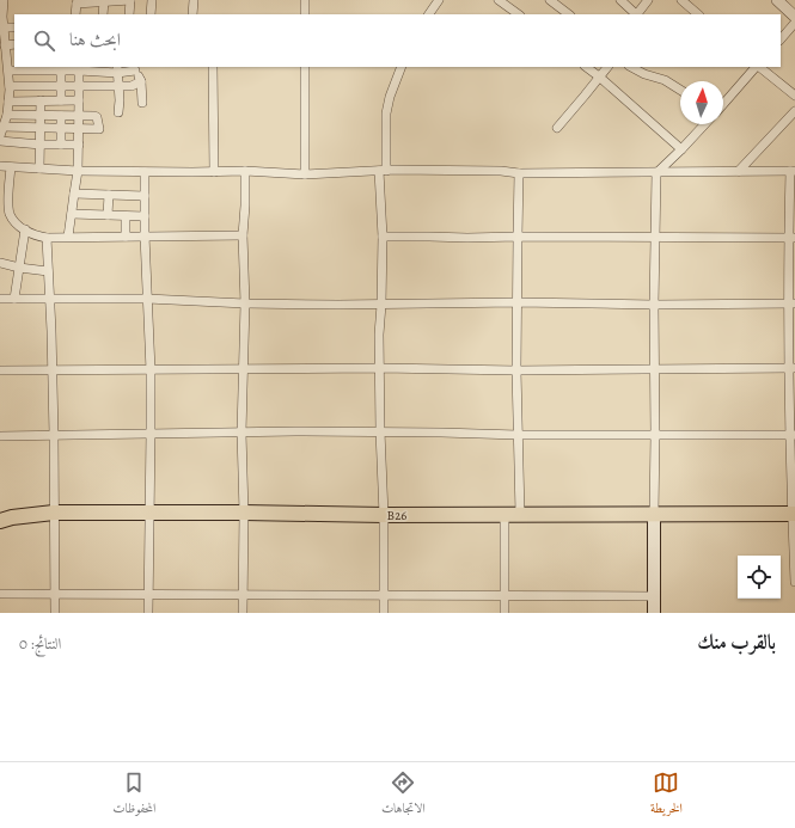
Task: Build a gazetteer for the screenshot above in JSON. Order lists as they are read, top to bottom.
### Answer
{
  "streets": {
    "highway": ["B26"]
  },
  "north": "top",
  "page": {
    "search": "ابحث هنا",
    "heading": ["بالقرب منك", "النتائج: 0"],
    "nav": ["الخريطة", "الاتجاهات", "المحفوظات"]
  }
}
